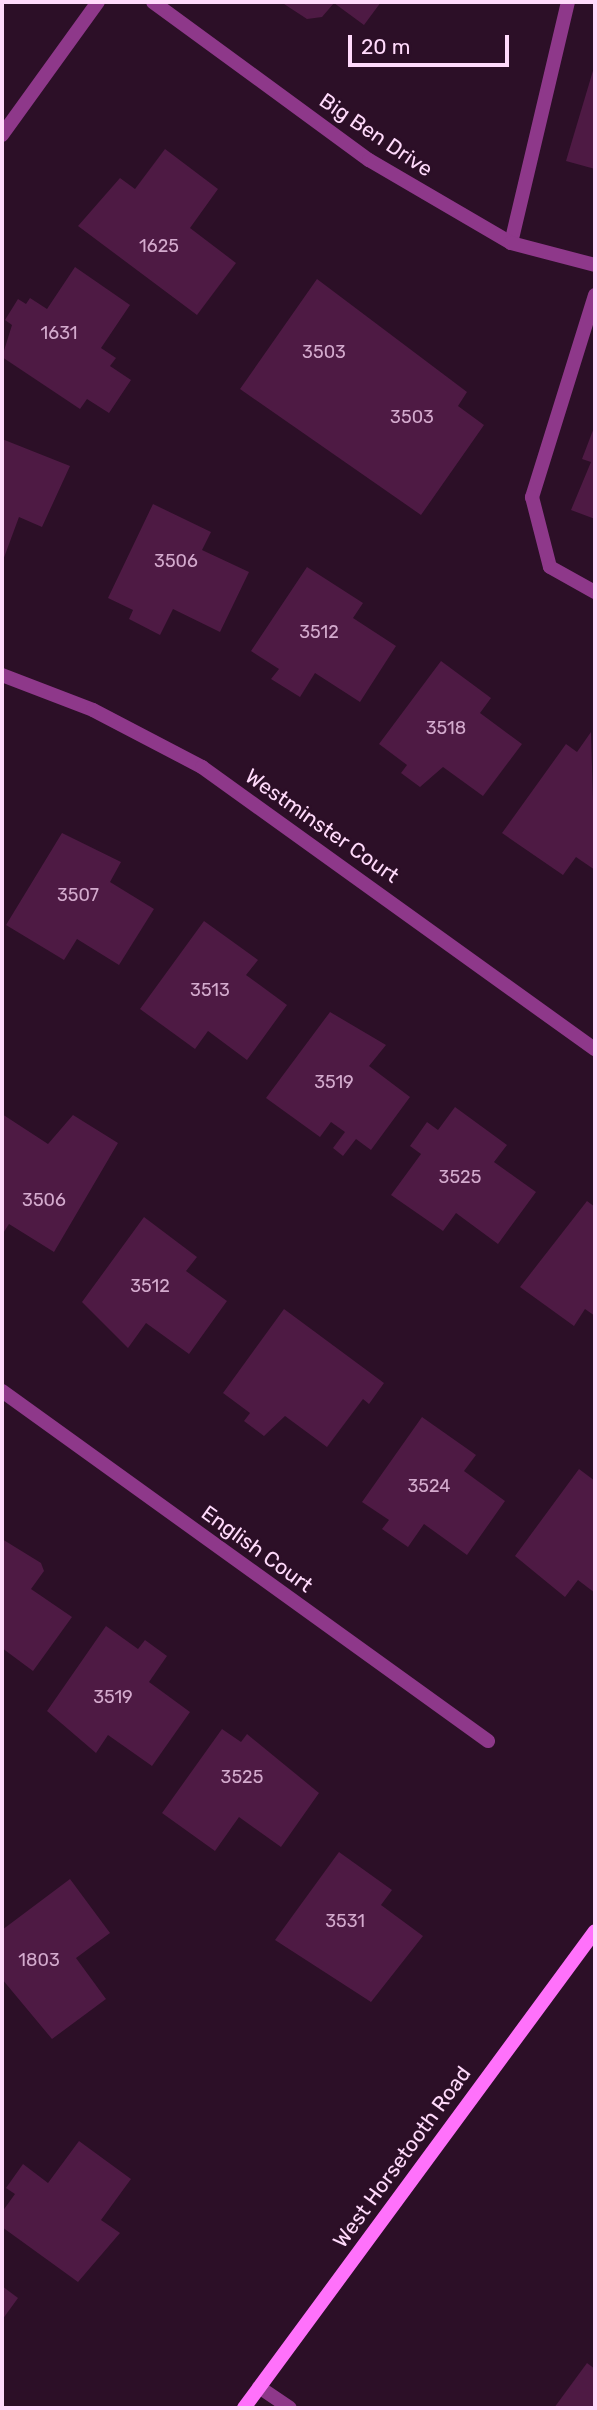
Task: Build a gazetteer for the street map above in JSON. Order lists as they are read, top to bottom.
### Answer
{
  "streets": {
    "main road": ["West Horsetooth Road"],
    "street": ["Big Ben Drive", "Westminster Court", "English Court"]
  },
  "house_numbers": [
    "1625",
    "1631",
    "3503",
    "3503",
    "3506",
    "3512",
    "3518",
    "3507",
    "3513",
    "3519",
    "3525",
    "3506",
    "3512",
    "3524",
    "3519",
    "3525",
    "3531",
    "1803"
  ],
  "scale_bar": "20 m"
}
